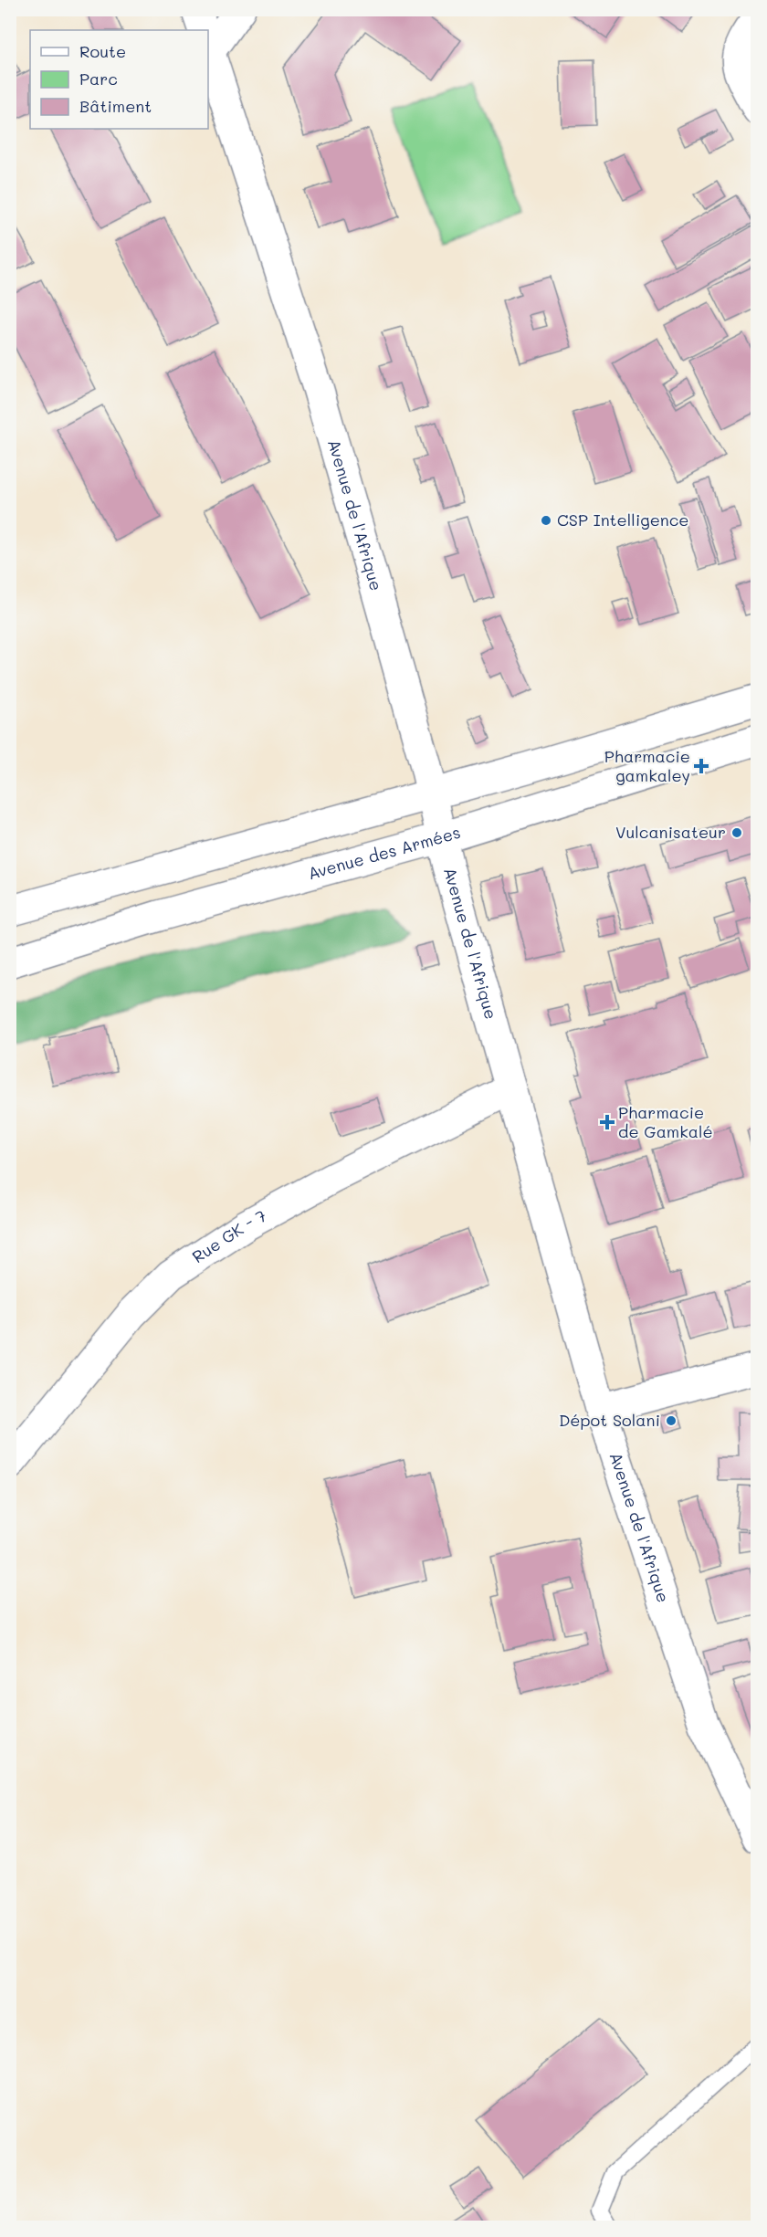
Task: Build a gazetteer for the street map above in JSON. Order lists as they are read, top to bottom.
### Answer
{
  "streets": {
    "main road": ["Avenue de l'Afrique", "Avenue des Armées", "Rue GK - 7"]
  },
  "crossings": [
    ["Avenue de l'Afrique", "Avenue des Armées"],
    ["Avenue de l'Afrique", "Rue GK - 7"]
  ],
  "places": {
    "other": ["CSP Intelligence", "Vulcanisateur", "Dépot Solani"],
    "health": ["Pharmacie gamkaley", "Pharmacie de Gamkalé"]
  },
  "legend": ["Route", "Parc", "Bâtiment"]
}
